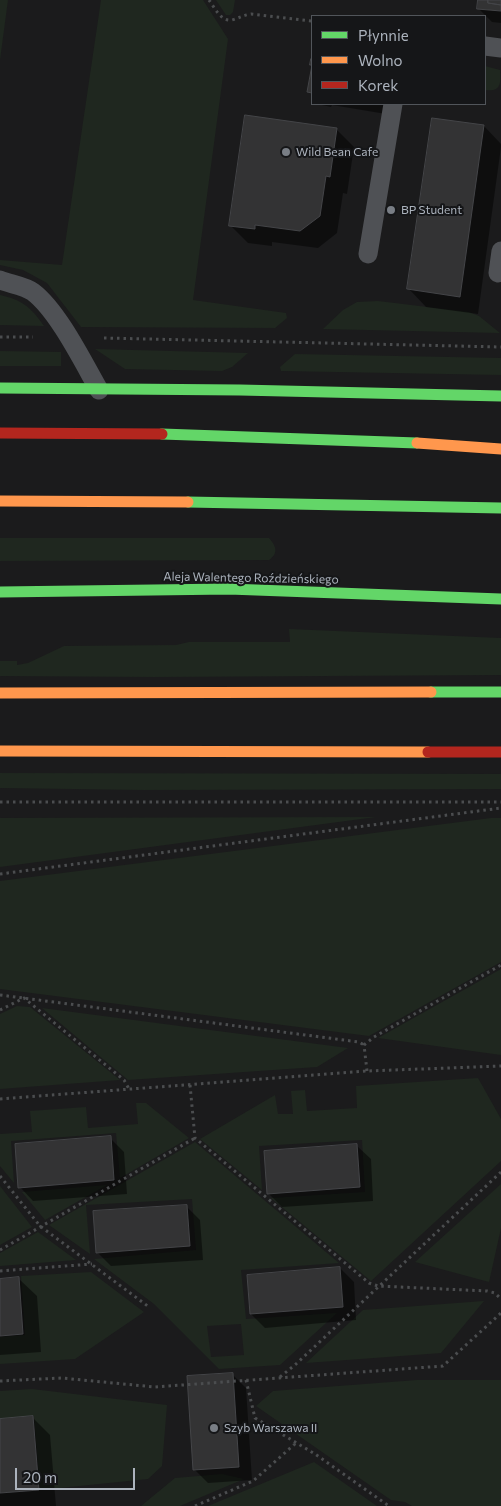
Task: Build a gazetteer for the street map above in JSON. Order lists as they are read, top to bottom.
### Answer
{
  "streets": {
    "main road": ["Aleja Walentego Roździeńskiego"]
  },
  "places": ["Wild Bean Cafe", "BP Student", "Szyb Warszawa II"],
  "legend": ["Płynnie", "Wolno", "Korek"],
  "scale_bar": "20 m"
}
